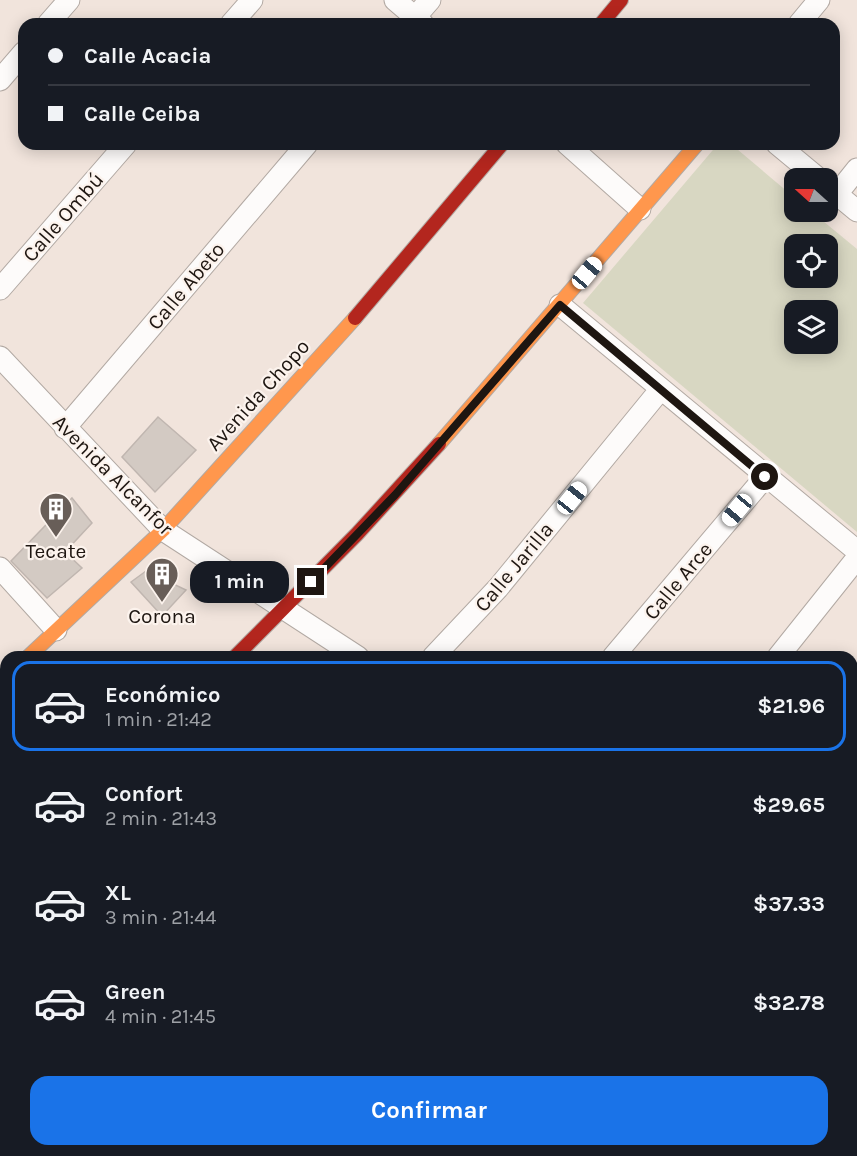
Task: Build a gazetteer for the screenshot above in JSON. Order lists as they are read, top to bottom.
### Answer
{
  "streets": {
    "street": [
      "Calle Ombú",
      "Calle Abeto",
      "Avenida Chopo",
      "Avenida Alcanfor",
      "Calle Jarilla",
      "Calle Arce"
    ]
  },
  "crossings": [
    ["Calle Abeto", "Avenida Alcanfor"],
    ["Avenida Chopo", "Avenida Alcanfor"]
  ],
  "places": {
    "building": ["Tecate", "Corona"]
  },
  "north": "left",
  "page": {
    "banner": ["Calle Acacia", "Calle Ceiba"],
    "bubble": "1 min",
    "list": [
      {
        "name": "Económico",
        "note": "1 min · 21:42",
        "value": "$21.96"
      },
      {
        "name": "Confort",
        "note": "2 min · 21:43",
        "value": "$29.65"
      },
      {
        "name": "XL",
        "note": "3 min · 21:44",
        "value": "$37.33"
      },
      {
        "name": "Green",
        "note": "4 min · 21:45",
        "value": "$32.78"
      }
    ],
    "buttons": "Confirmar"
  }
}
